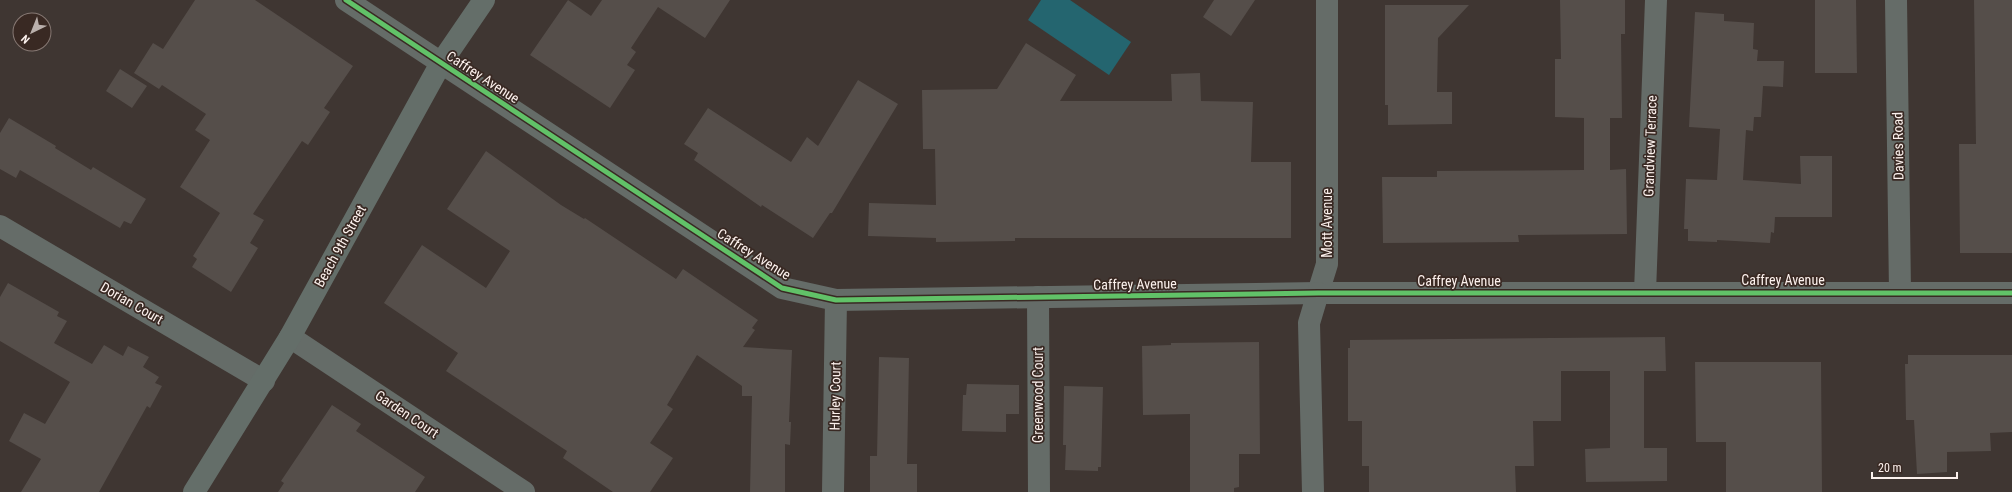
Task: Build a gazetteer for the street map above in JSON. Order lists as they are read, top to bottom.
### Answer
{
  "streets": {
    "main road": ["Beach 9th Street"],
    "street": [
      "Caffrey Avenue",
      "Grandview Terrace",
      "Davies Road",
      "Mott Avenue",
      "Dorian Court",
      "Greenwood Court",
      "Hurley Court",
      "Garden Court"
    ]
  },
  "crossings": [
    ["Caffrey Avenue", "Grandview Terrace"],
    ["Caffrey Avenue", "Davies Road"],
    ["Caffrey Avenue", "Mott Avenue"],
    ["Caffrey Avenue", "Beach 9th Street"],
    ["Caffrey Avenue", "Greenwood Court"],
    ["Caffrey Avenue", "Hurley Court"],
    ["Beach 9th Street", "Dorian Court"],
    ["Beach 9th Street", "Garden Court"]
  ],
  "scale_bar": "20 m",
  "north": "bottom left"
}
